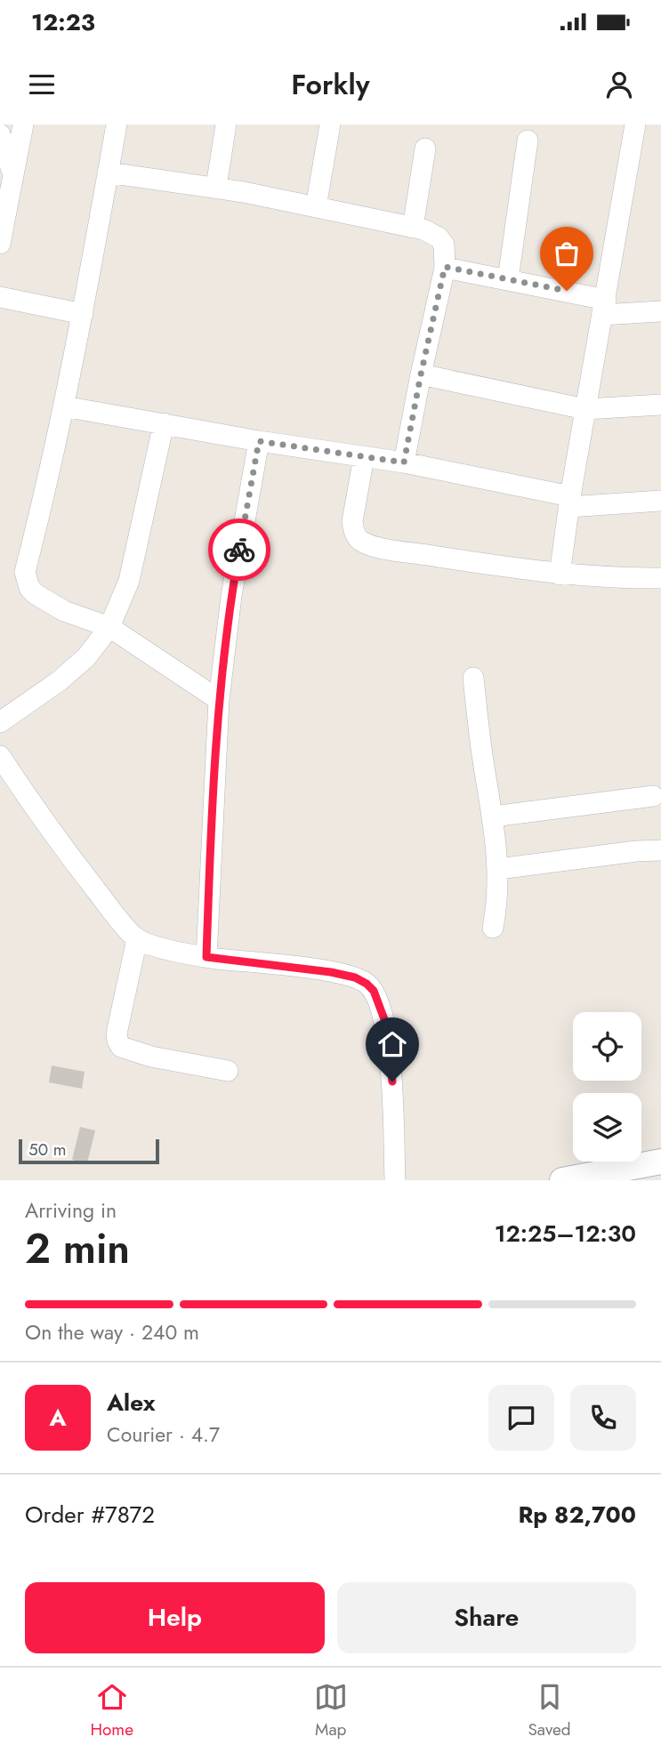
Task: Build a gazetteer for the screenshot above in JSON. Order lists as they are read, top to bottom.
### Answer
{
  "scale_bar": "50 m",
  "page": {
    "status": "12:23",
    "header": "Forkly",
    "scale": "50 m",
    "heading": ["2 min", "Arriving in", "12:25–12:30"],
    "panel": [
      "Alex",
      "Courier · 4.7",
      "Order #7872",
      "Rp 82,700"
    ],
    "bar": "On the way · 240 m",
    "round": "A",
    "buttons": ["Help", "Share"],
    "tabs": ["Home", "Map", "Saved"]
  }
}
